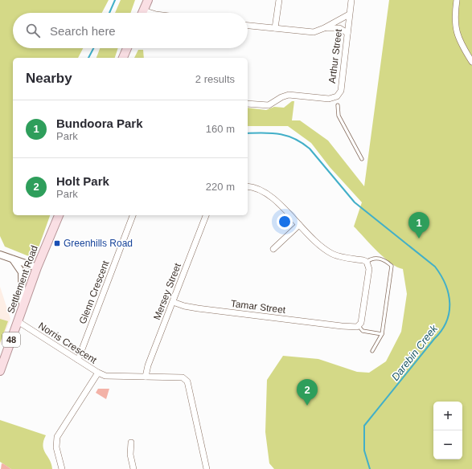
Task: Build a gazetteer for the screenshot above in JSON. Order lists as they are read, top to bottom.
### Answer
{
  "streets": {
    "main road": ["Settlement Road", "48"],
    "street": [
      "Arthur Street",
      "Mersey Street",
      "Glenn Crescent",
      "Tamar Street",
      "Norris Crescent"
    ]
  },
  "crossings": [
    ["Settlement Road", "Norris Crescent"],
    ["Mersey Street", "Tamar Street"],
    ["Glenn Crescent", "Norris Crescent"]
  ],
  "water": ["Darebin Creek"],
  "places": {
    "transit": ["Greenhills Road"]
  },
  "page": {
    "search": "Search here",
    "heading": ["Nearby", "2 results"],
    "list": [
      {
        "mark": "1",
        "name": "Bundoora Park",
        "note": "Park",
        "value": "160 m"
      },
      {
        "mark": "2",
        "name": "Holt Park",
        "note": "Park",
        "value": "220 m"
      }
    ],
    "pins": ["1", "2"],
    "map_buttons": ["+", "−"]
  }
}
